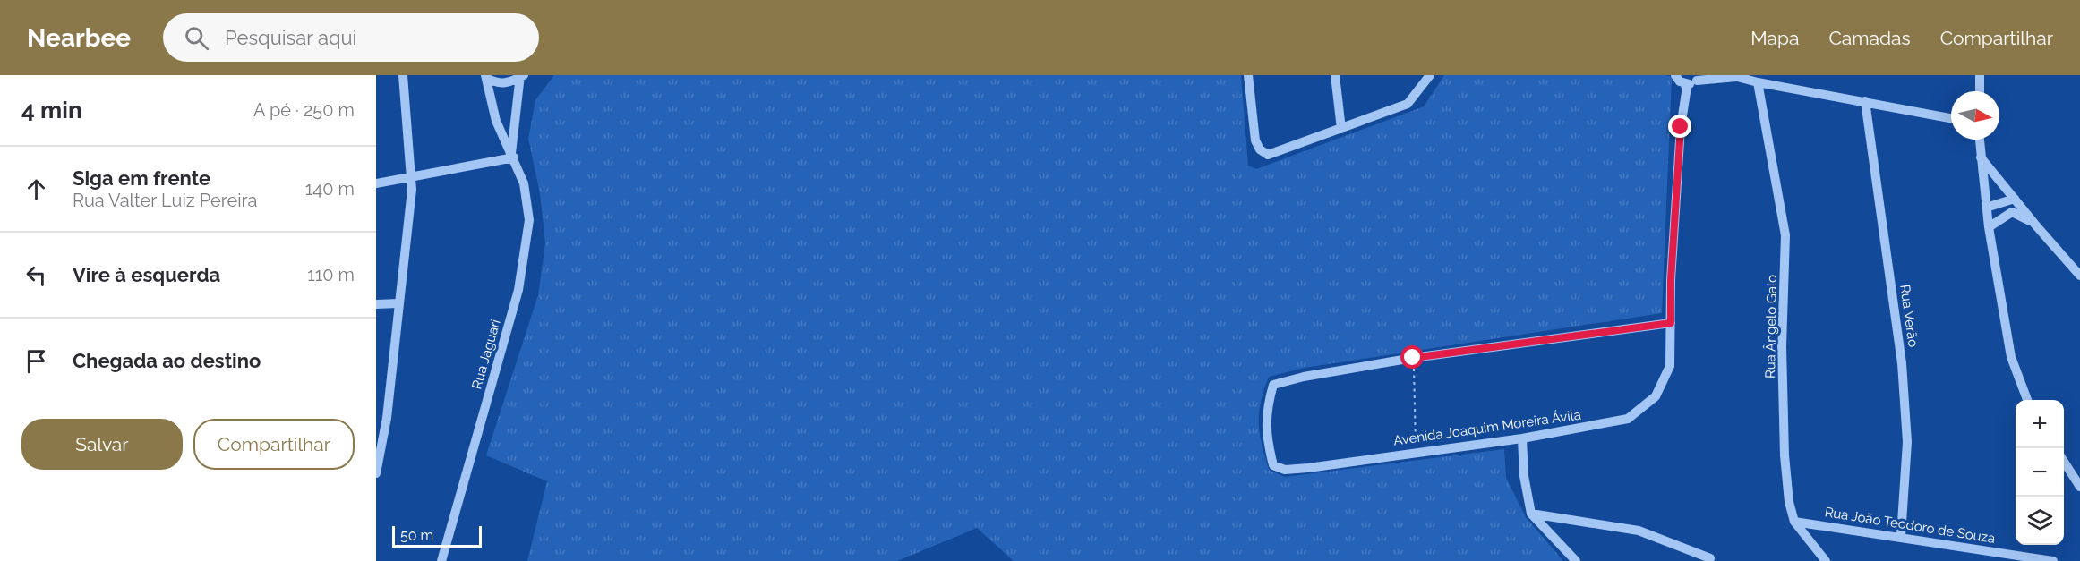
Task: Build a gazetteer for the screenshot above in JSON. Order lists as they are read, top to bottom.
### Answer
{
  "streets": {
    "street": [
      "Rua Verão",
      "Rua Ângelo Galo",
      "Rua Jaguari",
      "Avenida Joaquim Moreira Ávila",
      "Rua João Teodoro de Souza"
    ]
  },
  "crossings": [
    ["Rua Verão", "Rua João Teodoro de Souza"],
    ["Rua Ângelo Galo", "Rua João Teodoro de Souza"]
  ],
  "scale_bar": "50 m",
  "north": "right",
  "page": {
    "header": "Nearbee",
    "search": "Pesquisar aqui",
    "nav": ["Mapa", "Camadas", "Compartilhar"],
    "heading": ["4 min", "A pé · 250 m"],
    "list": [
      ["Siga em frente", "Rua Valter Luiz Pereira", "140 m"],
      ["Vire à esquerda", "110 m"],
      "Chegada ao destino"
    ],
    "map_buttons": ["+", "−"],
    "buttons": ["Salvar", "Compartilhar"],
    "scale": "50 m"
  }
}
